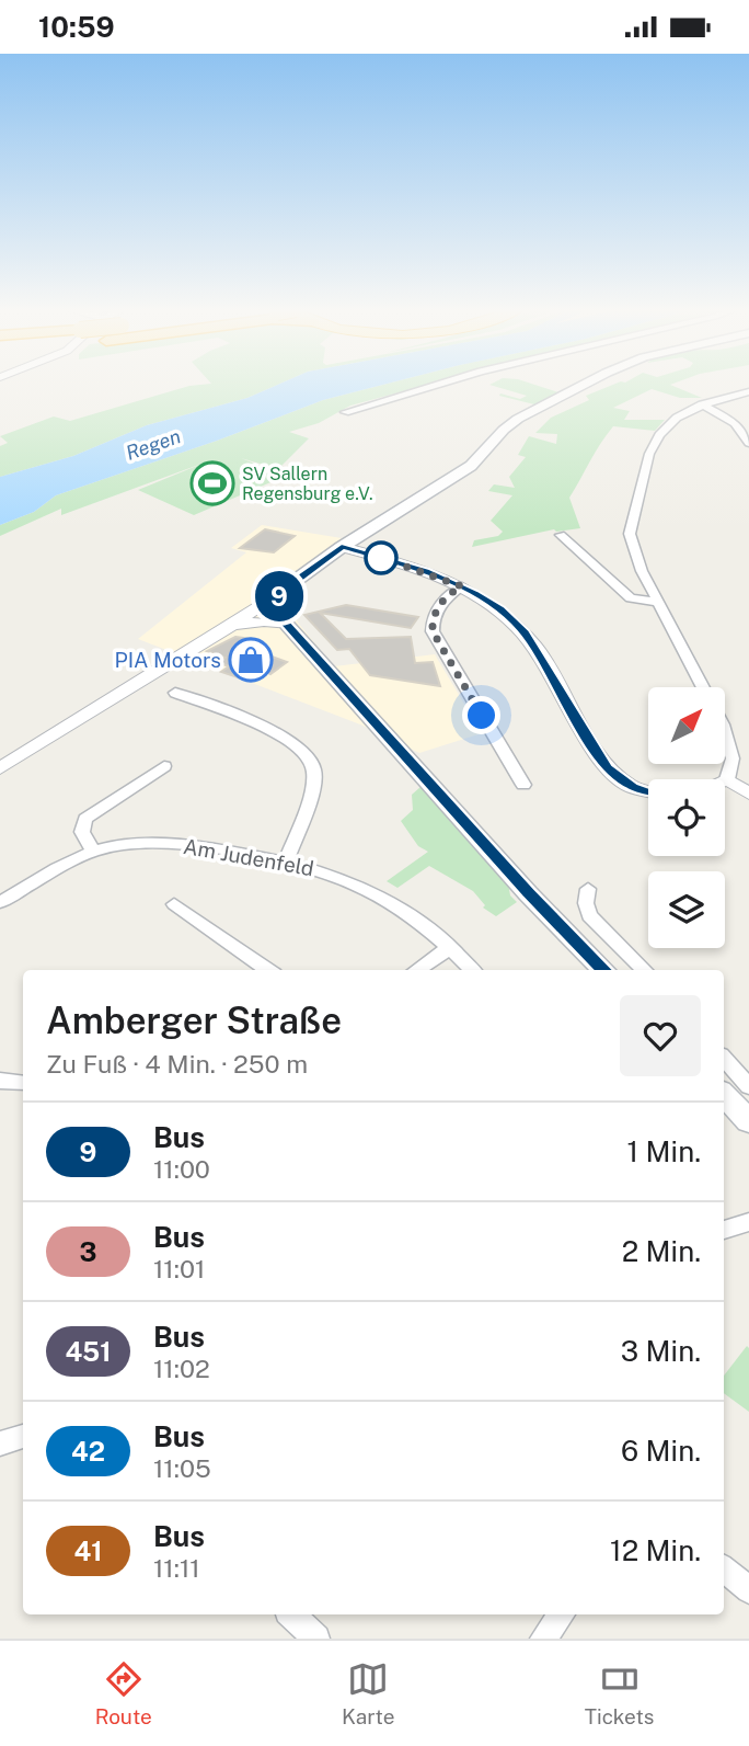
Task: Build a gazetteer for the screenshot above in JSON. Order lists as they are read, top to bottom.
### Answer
{
  "streets": {
    "street": ["Am Judenfeld"]
  },
  "water": ["Regen"],
  "places": {
    "sports": ["SV Sallern Regensburg e.V."],
    "shop": ["PIA Motors"]
  },
  "lines": ["bus line 9"],
  "north": "top right",
  "page": {
    "status": "10:59",
    "on_map": "9",
    "heading": ["Amberger Straße", "Zu Fuß · 4 Min. · 250 m"],
    "list": [
      {
        "mark": "9",
        "name": "Bus",
        "note": "11:00",
        "value": "1 Min."
      },
      {
        "mark": "3",
        "name": "Bus",
        "note": "11:01",
        "value": "2 Min."
      },
      {
        "mark": "451",
        "name": "Bus",
        "note": "11:02",
        "value": "3 Min."
      },
      {
        "mark": "42",
        "name": "Bus",
        "note": "11:05",
        "value": "6 Min."
      },
      {
        "mark": "41",
        "name": "Bus",
        "note": "11:11",
        "value": "12 Min."
      }
    ],
    "tabs": ["Route", "Karte", "Tickets"]
  }
}
